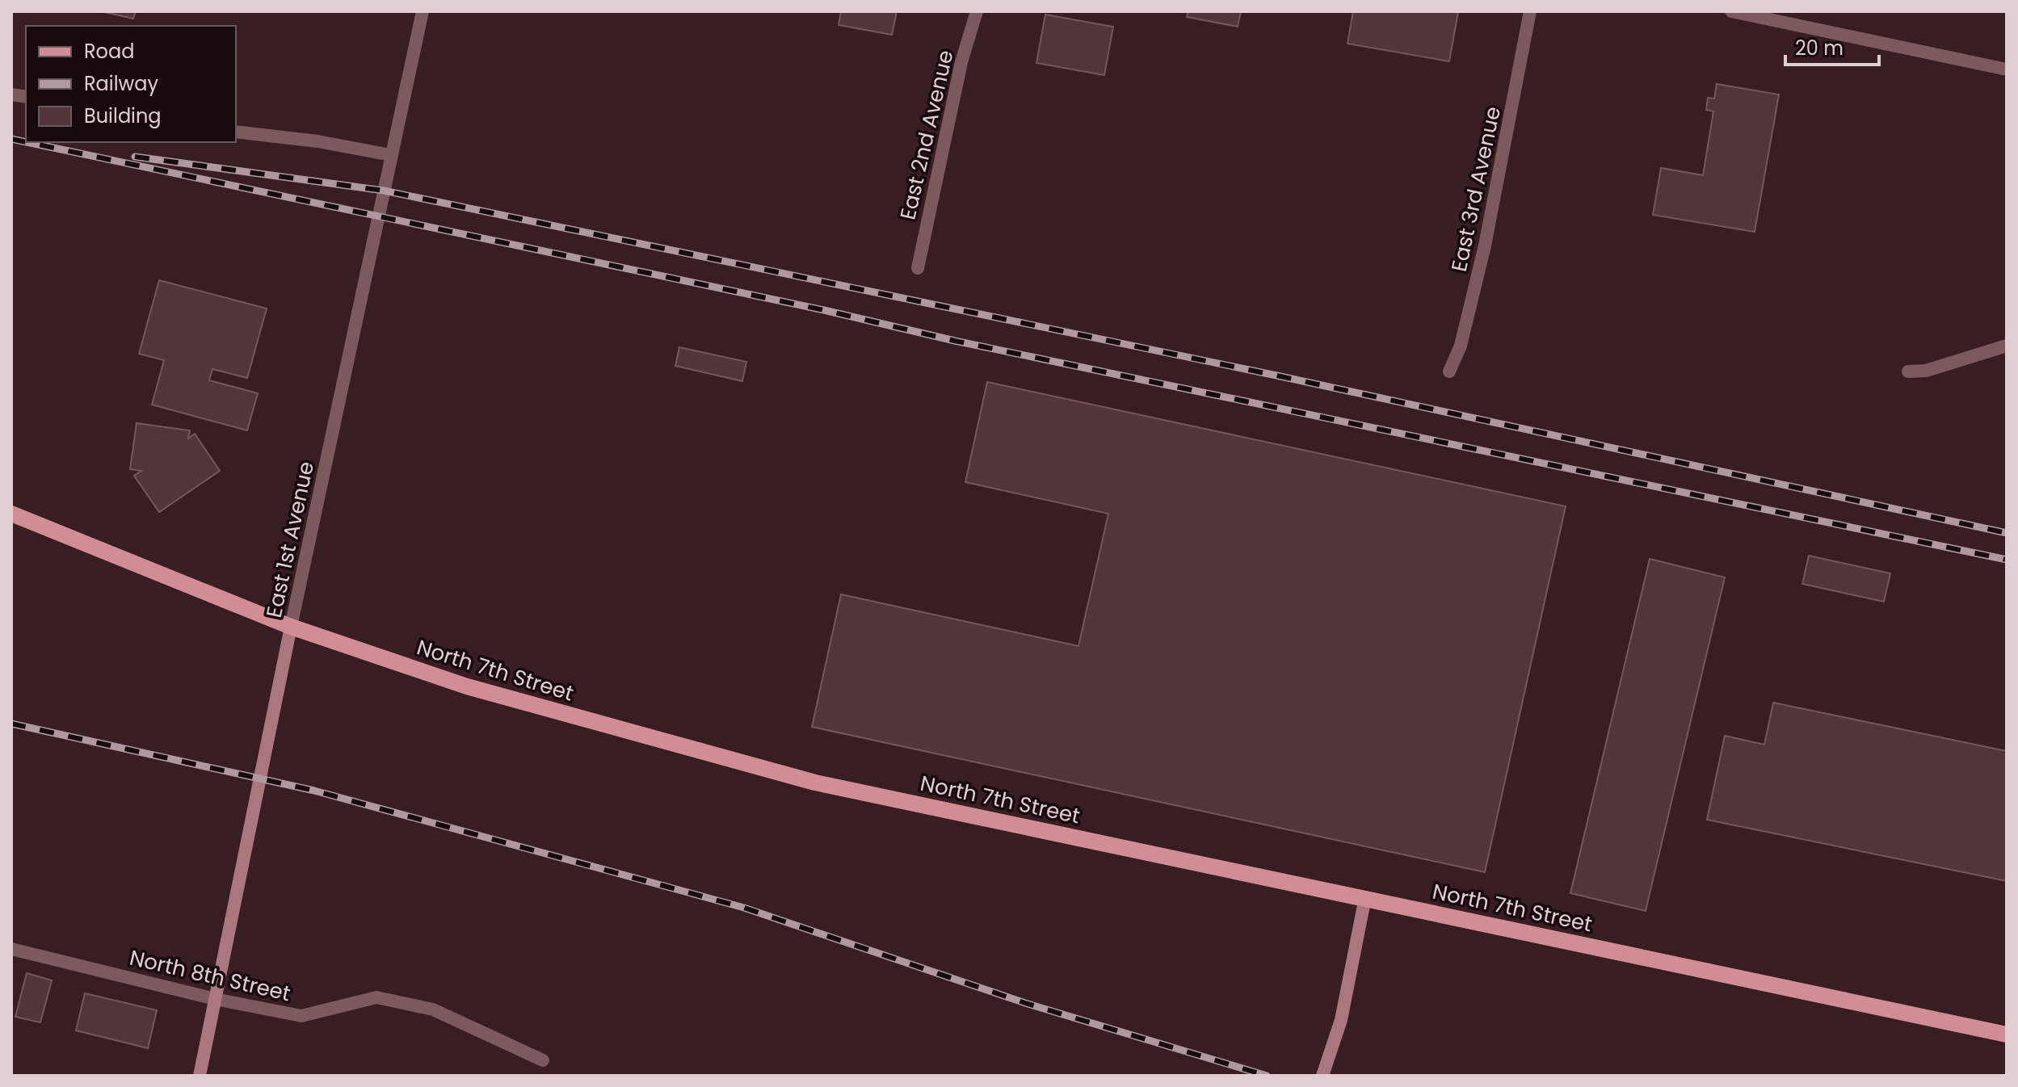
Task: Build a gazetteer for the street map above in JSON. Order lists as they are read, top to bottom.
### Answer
{
  "streets": {
    "main road": ["North 7th Street"],
    "street": [
      "East 2nd Avenue",
      "East 3rd Avenue",
      "East 1st Avenue",
      "North 8th Street"
    ]
  },
  "crossings": [
    ["East 1st Avenue", "North 7th Street"],
    ["East 1st Avenue", "North 8th Street"]
  ],
  "legend": ["Road", "Railway", "Building"],
  "scale_bar": "20 m"
}
